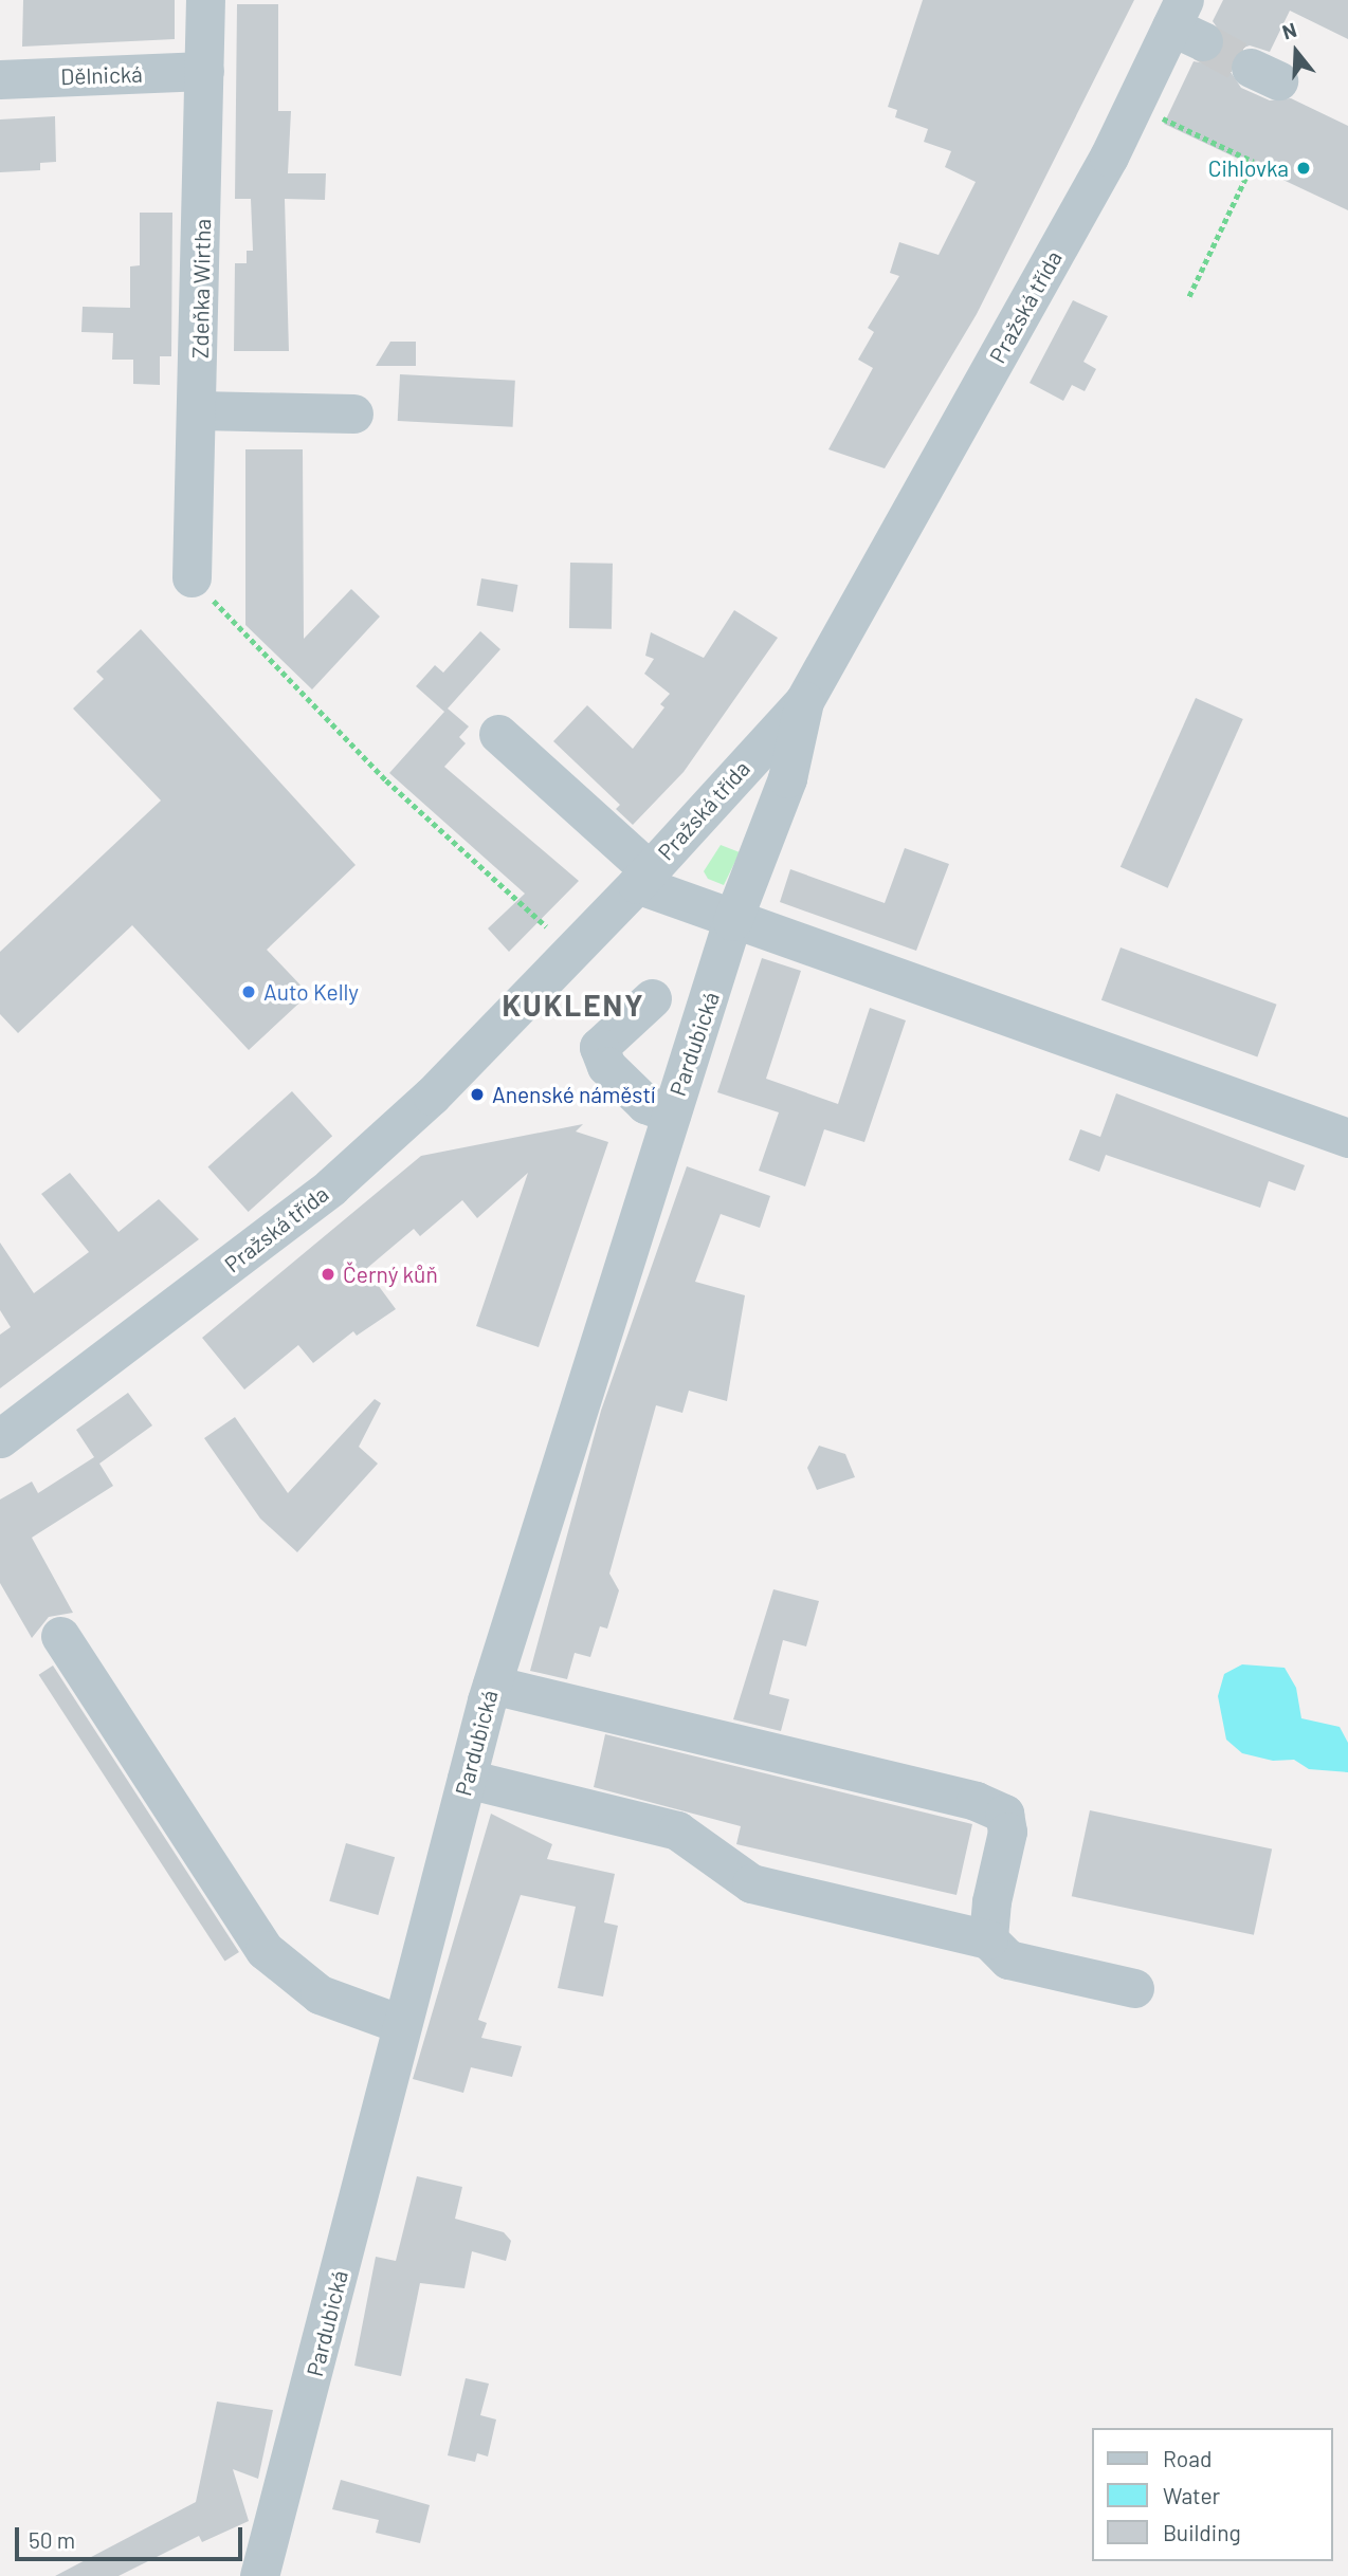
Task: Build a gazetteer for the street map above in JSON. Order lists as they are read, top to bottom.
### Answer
{
  "streets": {
    "street": [
      "Dělnická",
      "Zdeňka Wirtha",
      "Pražská třída",
      "Pardubická"
    ]
  },
  "crossings": [
    ["Dělnická", "Zdeňka Wirtha"],
    ["Pražská třída", "Pardubická"]
  ],
  "districts": ["KUKLENY"],
  "places": [
    "Cihlovka",
    "Auto Kelly",
    "Anenské náměstí",
    "Černý kůň"
  ],
  "legend": ["Road", "Water", "Building"],
  "scale_bar": "50 m",
  "north": "top"
}
